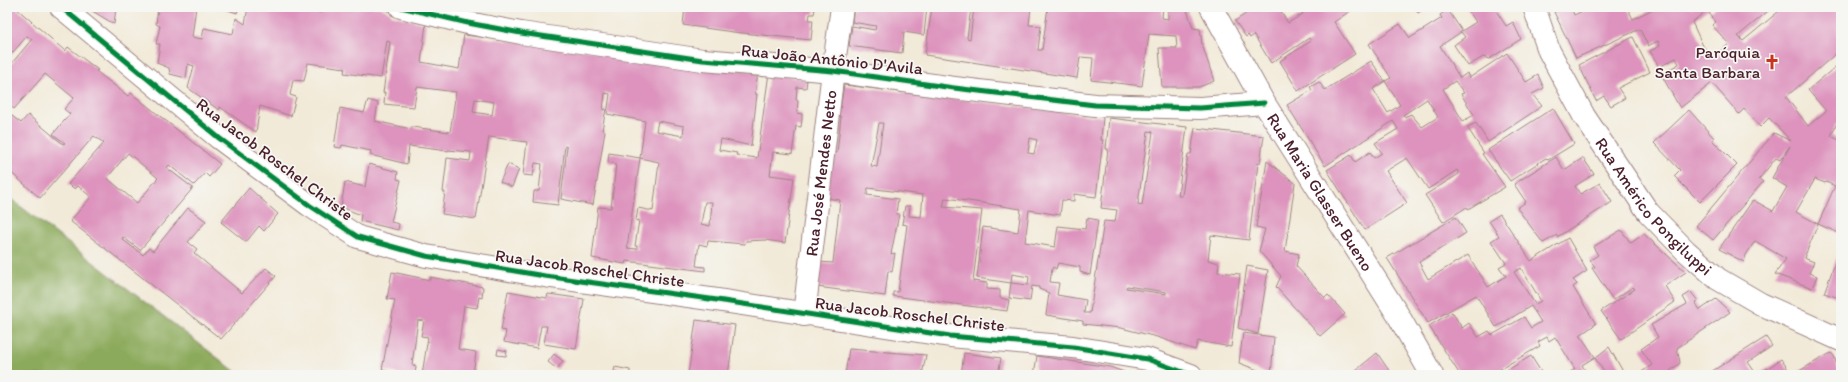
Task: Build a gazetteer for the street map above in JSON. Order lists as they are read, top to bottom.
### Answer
{
  "streets": {
    "street": [
      "Rua João Antônio D'Avila",
      "Rua Jacob Roschel Christe",
      "Rua José Mendes Netto",
      "Rua Maria Glasser Bueno",
      "Rua Américo Pongiluppi"
    ]
  },
  "crossings": [
    ["Rua João Antônio D'Avila", "Rua José Mendes Netto"],
    ["Rua João Antônio D'Avila", "Rua Maria Glasser Bueno"],
    ["Rua Jacob Roschel Christe", "Rua José Mendes Netto"]
  ],
  "places": {
    "church": ["Paróquia Santa Barbara"]
  }
}
